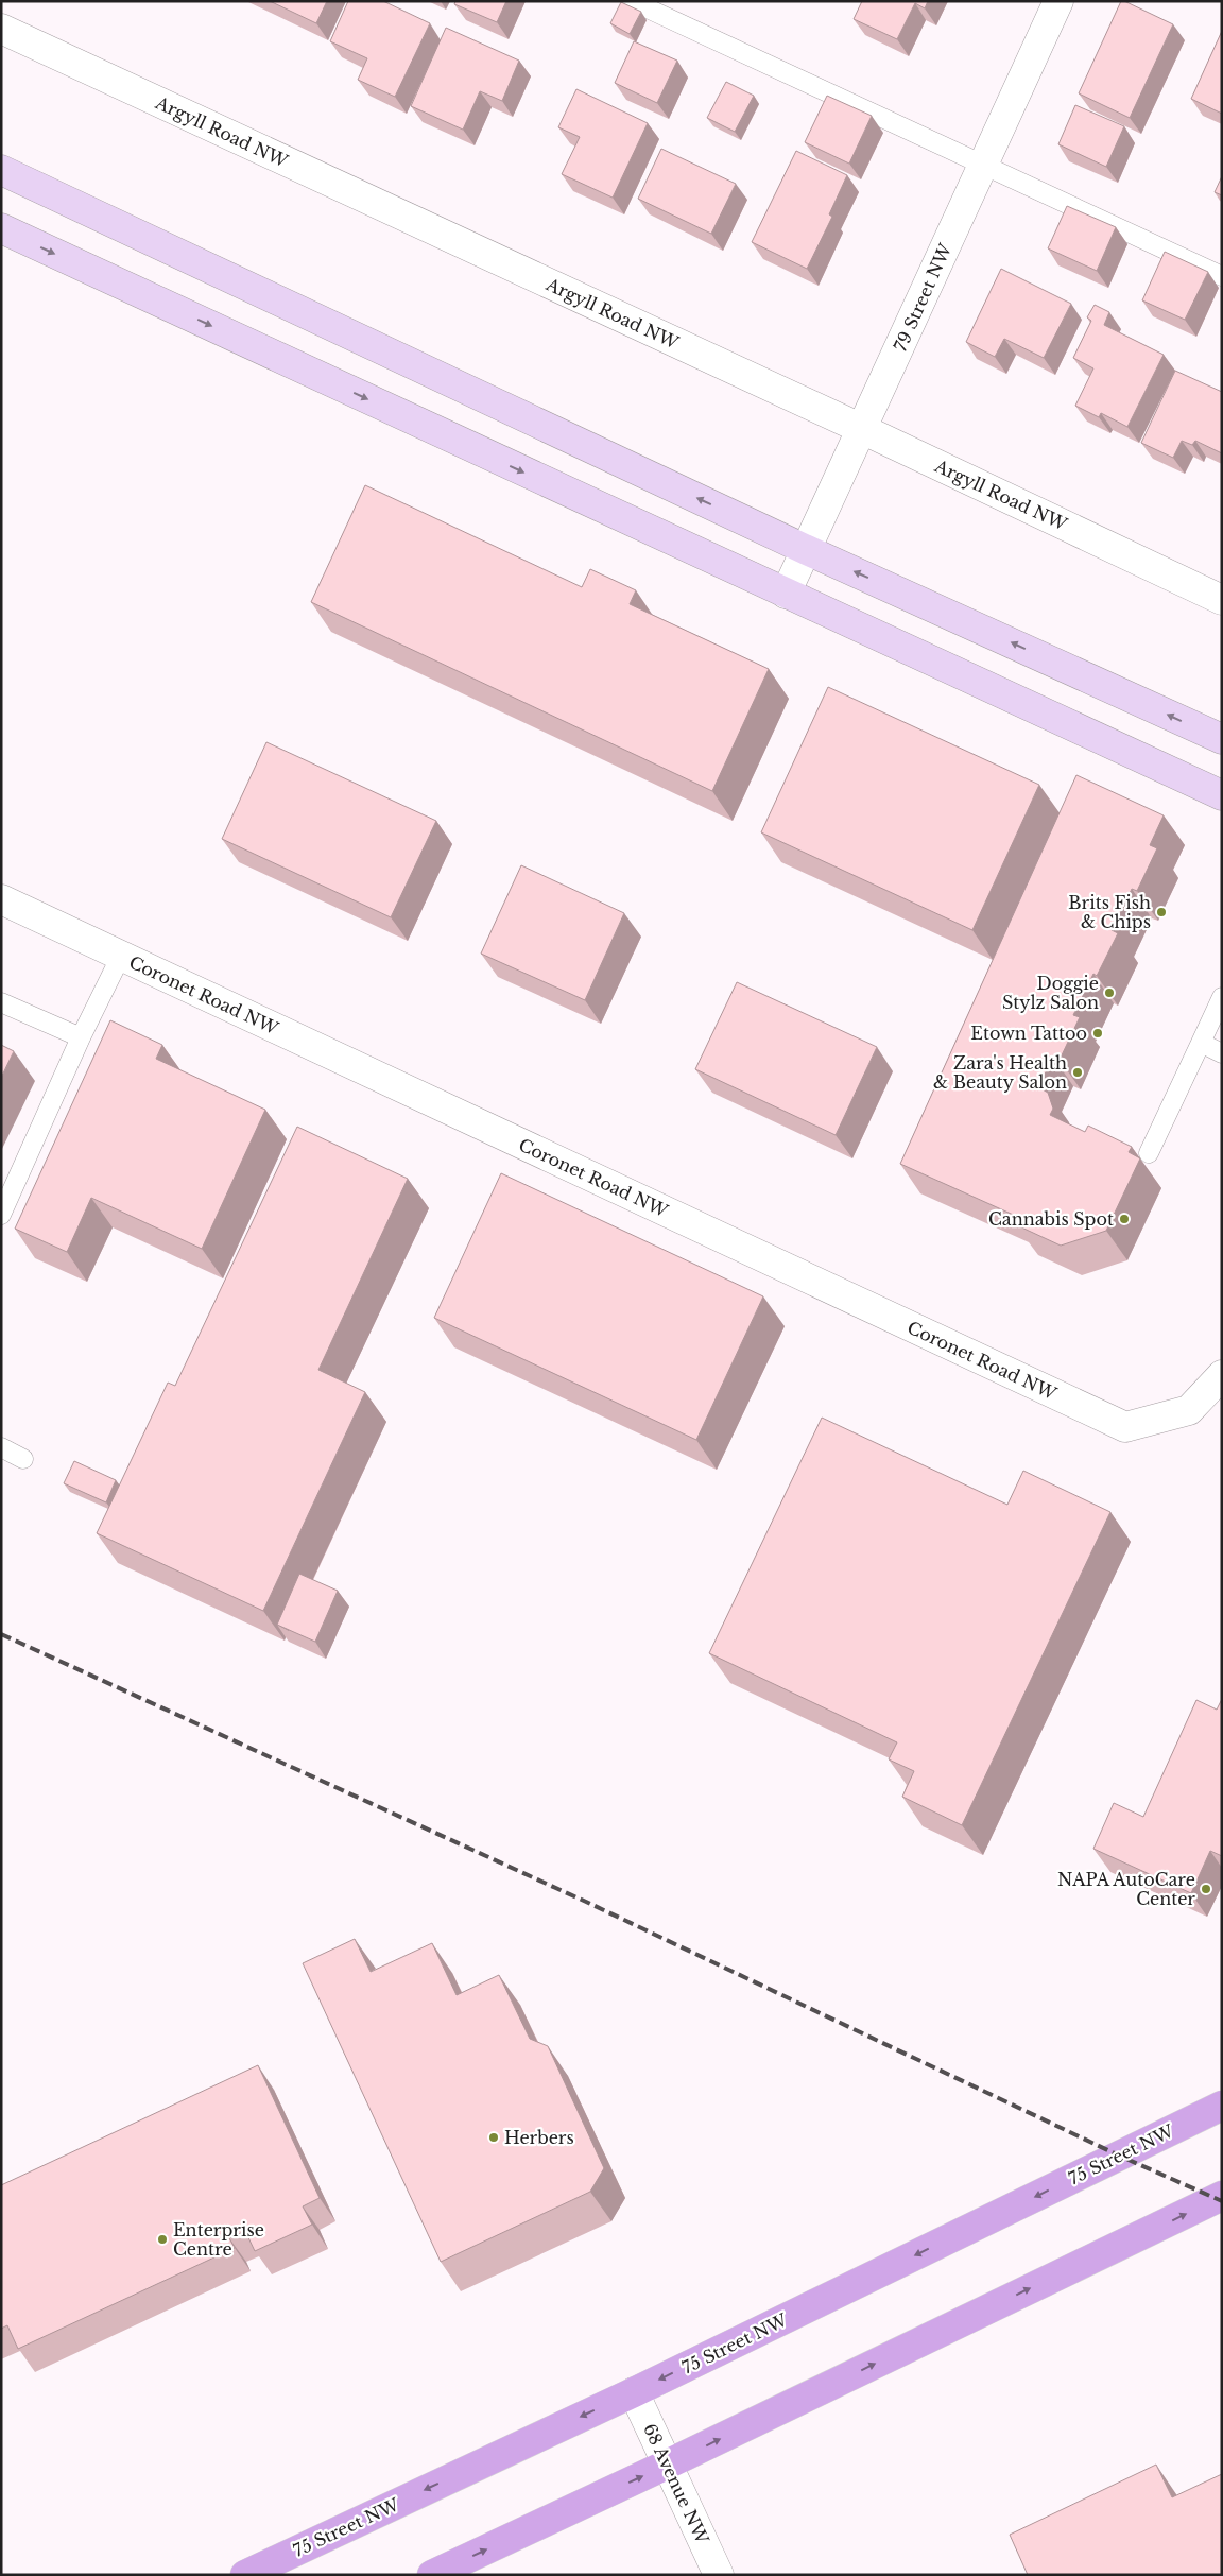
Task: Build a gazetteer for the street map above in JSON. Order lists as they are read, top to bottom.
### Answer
{
  "streets": {
    "main road": ["75 Street NW"],
    "street": [
      "Argyll Road NW",
      "79 Street NW",
      "Coronet Road NW",
      "68 Avenue NW"
    ]
  },
  "crossings": [
    ["Argyll Road NW", "79 Street NW"],
    ["75 Street NW", "68 Avenue NW"]
  ],
  "places": [
    "Brits Fish & Chips",
    "Doggie Stylz Salon",
    "Etown Tattoo",
    "Zara's Health & Beauty Salon",
    "Cannabis Spot",
    "NAPA AutoCare Center",
    "Herbers",
    "Enterprise Centre"
  ]
}
